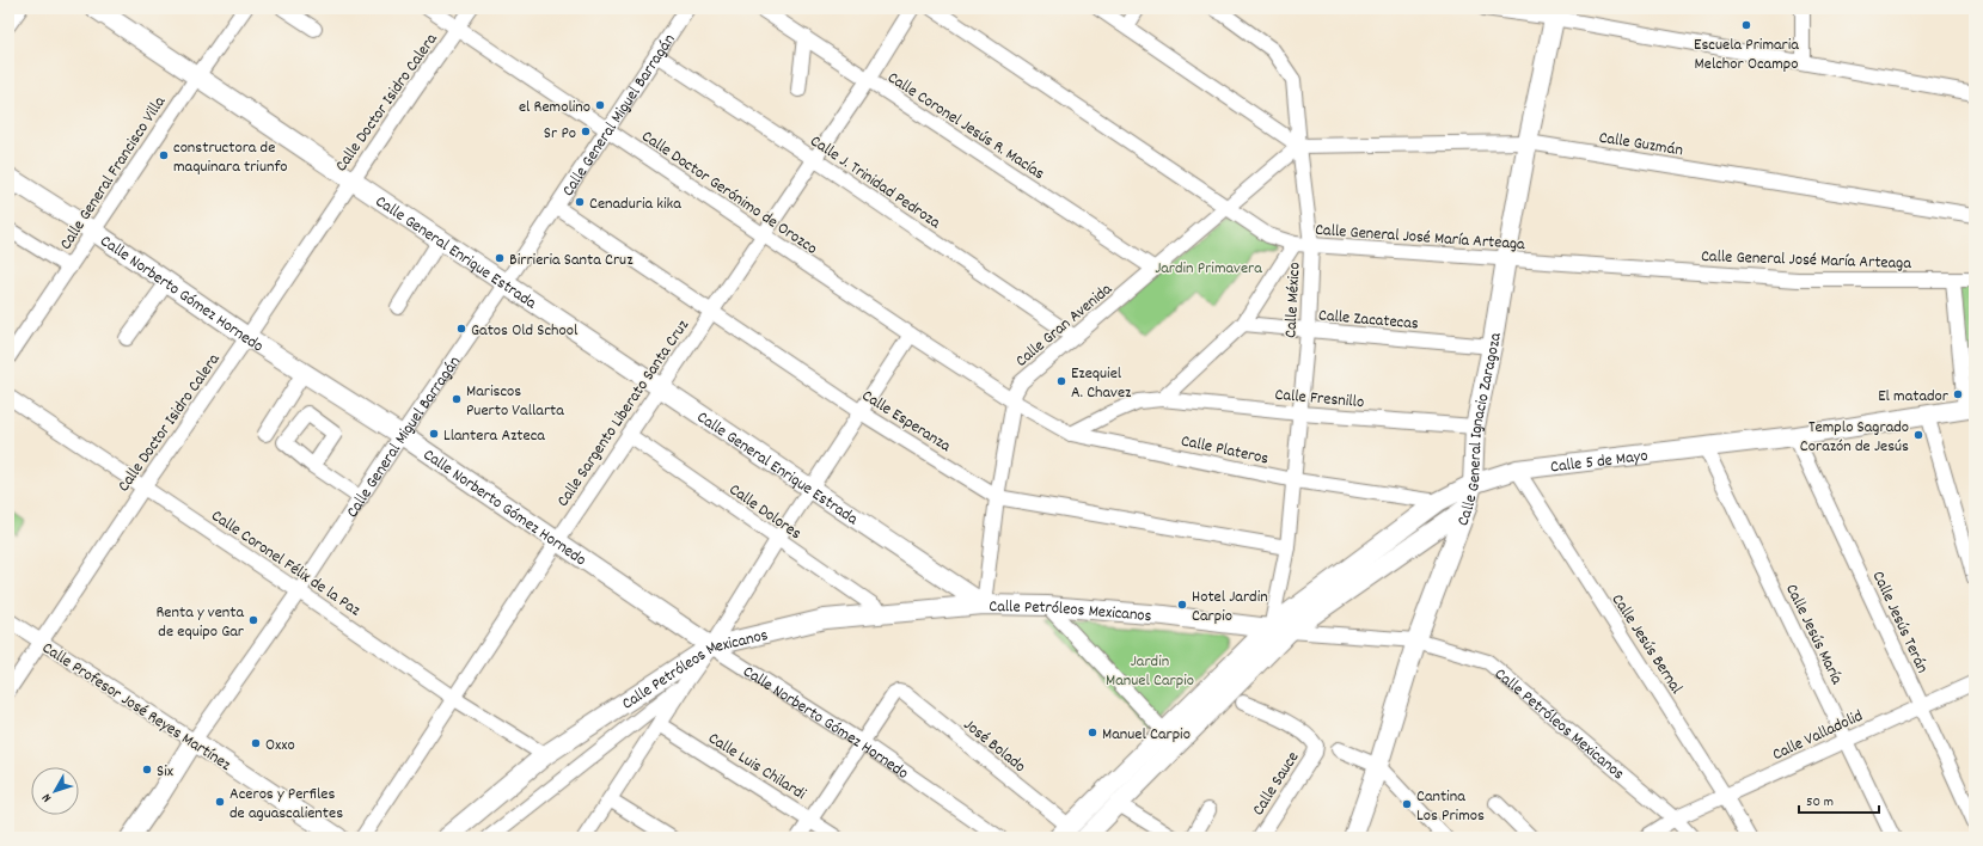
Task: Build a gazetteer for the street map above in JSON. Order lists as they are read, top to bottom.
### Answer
{
  "streets": {
    "main road": [
      "Calle General Miguel Barragán",
      "Calle General Enrique Estrada",
      "Calle Norberto Gómez Hornedo",
      "Calle General Ignacio Zaragoza",
      "Calle 5 de Mayo",
      "Calle Petróleos Mexicanos",
      "Calle Profesor José Reyes Martínez"
    ],
    "street": [
      "Calle Doctor Isidro Calera",
      "Calle Coronel Jesús R. Macías",
      "Calle Guzmán",
      "Calle General Francisco Villa",
      "Calle J. Trinidad Pedroza",
      "Calle Doctor Gerónimo de Orozco",
      "Calle General José María Arteaga",
      "Calle México",
      "Calle Zacatecas",
      "Calle Gran Avenida",
      "Calle Fresnillo",
      "Calle Sargento Liberato Santa Cruz",
      "Calle Esperanza",
      "Calle Plateros",
      "Calle Dolores",
      "Calle Coronel Félix de la Paz",
      "Calle Jesús Terán",
      "Calle Jesús María",
      "Calle Jesús Bernal",
      "Calle Valladolid",
      "José Bolado",
      "Calle Luis Chilardi",
      "Calle Sauce"
    ]
  },
  "crossings": [
    ["Calle Doctor Isidro Calera", "Calle Doctor Gerónimo de Orozco"],
    ["Calle Doctor Isidro Calera", "Calle General Enrique Estrada"],
    ["Calle Doctor Isidro Calera", "Calle Norberto Gómez Hornedo"],
    ["Calle Doctor Isidro Calera", "Calle Coronel Félix de la Paz"],
    ["Calle Doctor Isidro Calera", "Calle Profesor José Reyes Martínez"],
    ["Calle General Miguel Barragán", "Calle J. Trinidad Pedroza"],
    ["Calle General Miguel Barragán", "Calle Doctor Gerónimo de Orozco"],
    ["Calle General Miguel Barragán", "Calle General Enrique Estrada"],
    ["Calle General Miguel Barragán", "Calle Norberto Gómez Hornedo"],
    ["Calle General Miguel Barragán", "Calle Esperanza"],
    ["Calle General Miguel Barragán", "Calle Coronel Félix de la Paz"],
    ["Calle General Miguel Barragán", "Calle Profesor José Reyes Martínez"],
    ["Calle Coronel Jesús R. Macías", "Calle Gran Avenida"],
    ["Calle Coronel Jesús R. Macías", "Calle Sargento Liberato Santa Cruz"],
    ["Calle Guzmán", "Calle México"],
    ["Calle Guzmán", "Calle Gran Avenida"],
    ["Calle Guzmán", "Calle General Ignacio Zaragoza"],
    ["Calle General Francisco Villa", "Calle General Enrique Estrada"],
    ["Calle General Francisco Villa", "Calle Norberto Gómez Hornedo"],
    ["Calle J. Trinidad Pedroza", "Calle Gran Avenida"],
    ["Calle J. Trinidad Pedroza", "Calle Sargento Liberato Santa Cruz"],
    ["Calle Doctor Gerónimo de Orozco", "Calle Gran Avenida"],
    ["Calle Doctor Gerónimo de Orozco", "Calle Sargento Liberato Santa Cruz"],
    ["Calle Doctor Gerónimo de Orozco", "Calle Plateros"],
    ["Calle General José María Arteaga", "Calle México"],
    ["Calle General José María Arteaga", "Calle Gran Avenida"],
    ["Calle General José María Arteaga", "Calle General Ignacio Zaragoza"],
    ["Calle General Enrique Estrada", "Calle Gran Avenida"],
    ["Calle General Enrique Estrada", "Calle Sargento Liberato Santa Cruz"],
    ["Calle General Enrique Estrada", "Calle Petróleos Mexicanos"],
    ["Calle Norberto Gómez Hornedo", "Calle Sargento Liberato Santa Cruz"],
    ["Calle Norberto Gómez Hornedo", "Calle Petróleos Mexicanos"],
    ["Calle Norberto Gómez Hornedo", "José Bolado"],
    ["Calle México", "Calle Zacatecas"],
    ["Calle México", "Calle Gran Avenida"],
    ["Calle México", "Calle Fresnillo"],
    ["Calle México", "Calle Esperanza"],
    ["Calle México", "Calle Plateros"],
    ["Calle México", "Calle 5 de Mayo"],
    ["Calle México", "Calle Petróleos Mexicanos"],
    ["Calle Zacatecas", "Calle General Ignacio Zaragoza"],
    ["Calle Gran Avenida", "Calle Esperanza"],
    ["Calle Gran Avenida", "Calle Plateros"],
    ["Calle Gran Avenida", "Calle Petróleos Mexicanos"],
    ["Calle Fresnillo", "Calle General Ignacio Zaragoza"],
    ["Calle Fresnillo", "Calle Plateros"],
    ["Calle Sargento Liberato Santa Cruz", "Calle Esperanza"],
    ["Calle Sargento Liberato Santa Cruz", "Calle Dolores"],
    ["Calle Sargento Liberato Santa Cruz", "Calle Coronel Félix de la Paz"],
    ["Calle General Ignacio Zaragoza", "Calle 5 de Mayo"],
    ["Calle General Ignacio Zaragoza", "Calle Petróleos Mexicanos"],
    ["Calle Plateros", "Calle 5 de Mayo"],
    ["Calle 5 de Mayo", "Calle Petróleos Mexicanos"],
    ["Calle 5 de Mayo", "Calle Jesús Terán"],
    ["Calle 5 de Mayo", "Calle Jesús María"],
    ["Calle 5 de Mayo", "Calle Jesús Bernal"],
    ["Calle 5 de Mayo", "José Bolado"],
    ["Calle Dolores", "Calle Petróleos Mexicanos"],
    ["Calle Coronel Félix de la Paz", "Calle Petróleos Mexicanos"],
    ["Calle Petróleos Mexicanos", "Calle Valladolid"],
    ["Calle Jesús Terán", "Calle Valladolid"],
    ["Calle Jesús María", "Calle Valladolid"],
    ["Calle Jesús Bernal", "Calle Valladolid"]
  ],
  "parks": ["Jardin Primavera", "Jardin Manuel Carpio"],
  "places": [
    "Escuela Primaria Melchor Ocampo",
    "el Remolino",
    "Sr Po",
    "constructora de maquinara triunfo",
    "Cenaduria kika",
    "Birrieria Santa Cruz",
    "Gatos Old School",
    "Ezequiel A. Chavez",
    "El matador",
    "Mariscos Puerto Vallarta",
    "Llantera Azteca",
    "Templo Sagrado Corazón de Jesús",
    "Hotel Jardin Carpio",
    "Renta y venta de equipo Gar",
    "Manuel Carpio",
    "Oxxo",
    "Six",
    "Aceros y Perfiles de aguascalientes",
    "Cantina Los Primos"
  ],
  "scale_bar": "50 m",
  "north": "bottom left"
}
